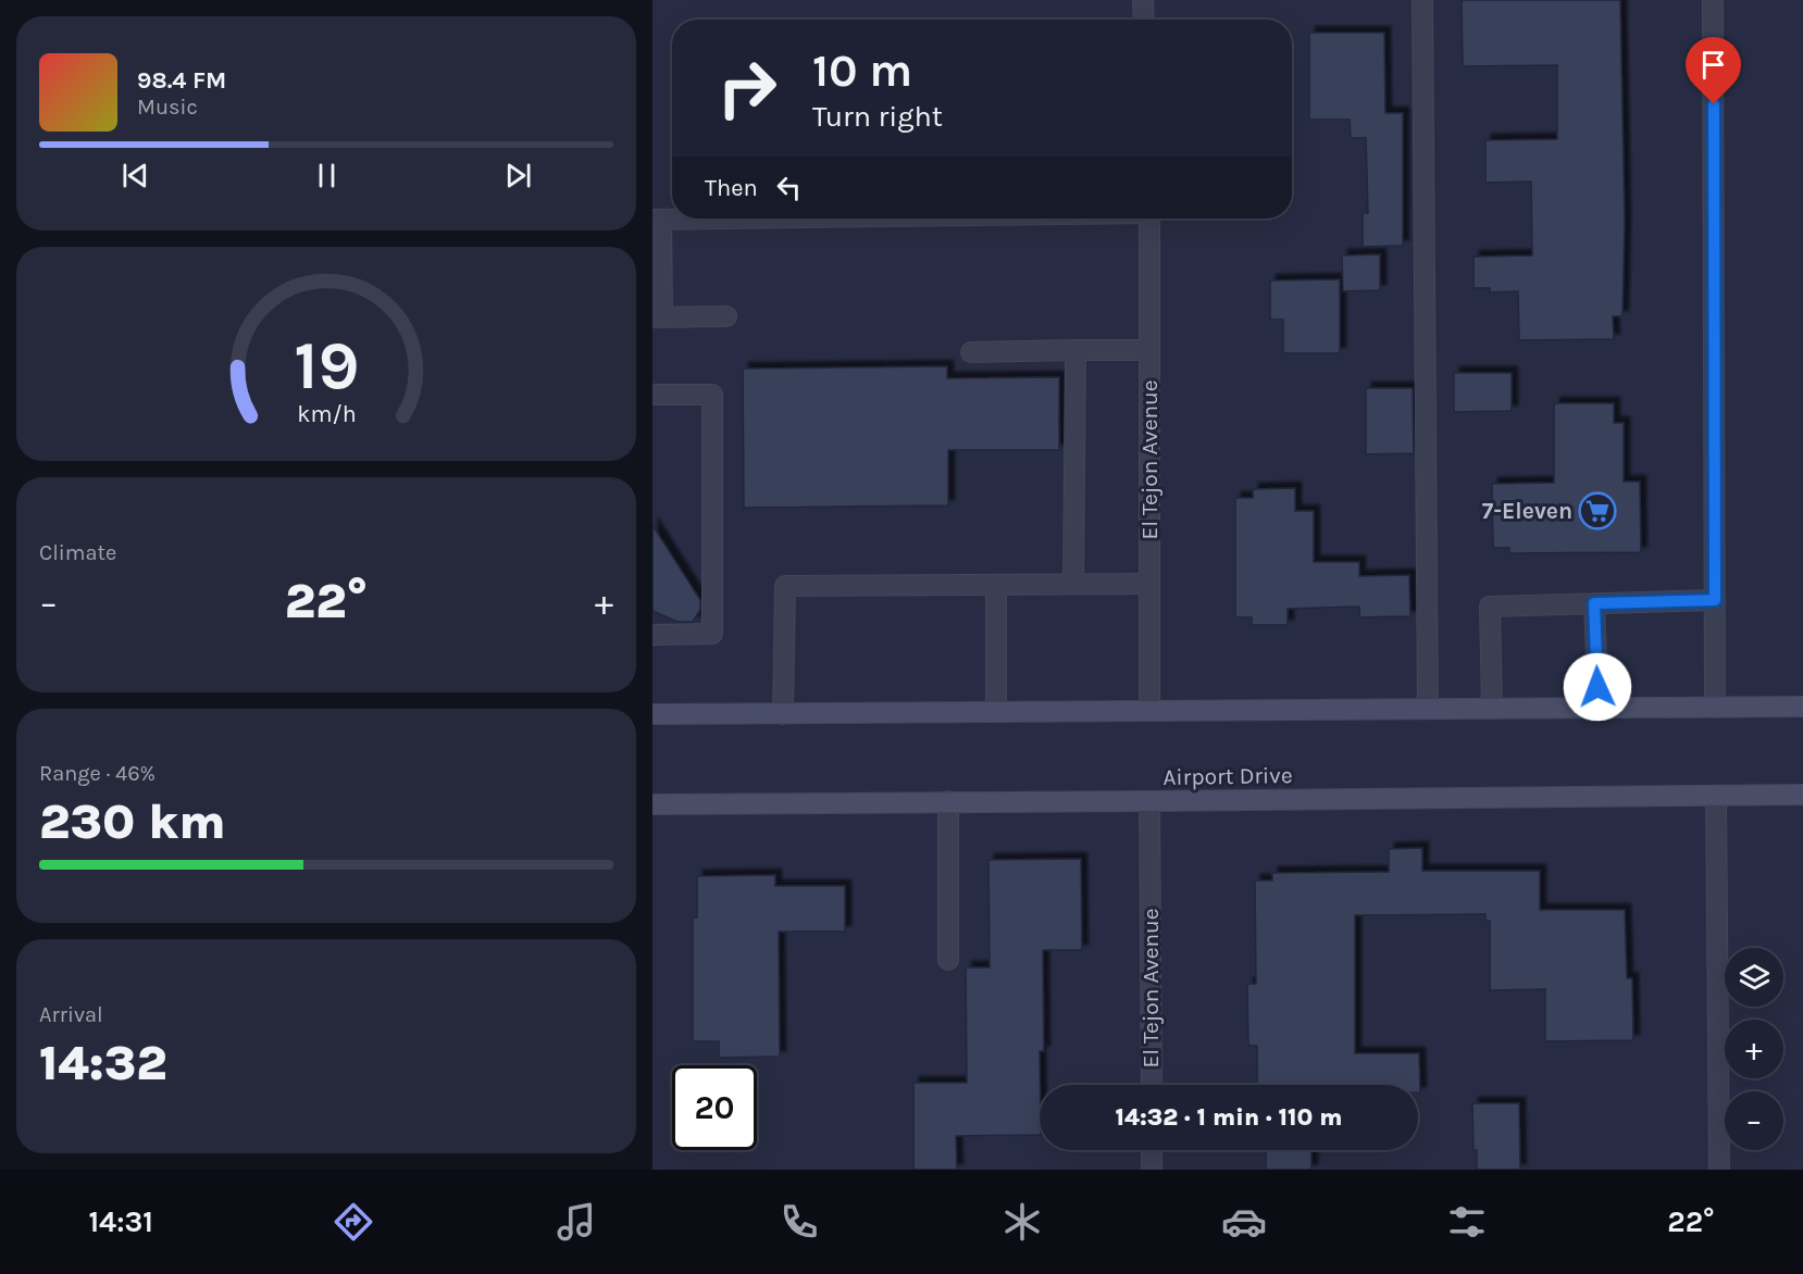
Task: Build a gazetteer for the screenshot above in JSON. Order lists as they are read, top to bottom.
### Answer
{
  "streets": {
    "main road": ["Airport Drive"],
    "street": ["El Tejon Avenue"]
  },
  "crossings": [
    ["El Tejon Avenue", "Airport Drive"]
  ],
  "places": {
    "supermarket": ["7-Eleven"]
  },
  "page": {
    "turn": ["10 m", "Turn right"],
    "song": ["98.4 FM", "Music"],
    "then": "Then",
    "tile": [
      "Climate",
      ["Range · 46%", "230 km"],
      ["Arrival", "14:32"]
    ],
    "heat": ["−", "22°", "+"],
    "map_buttons": ["+", "−"],
    "limit": "20",
    "trip": "14:32 · 1 min · 110 m",
    "tabs": ["14:31", "22°"],
    "gauge": ["19", "km/h"]
  }
}
